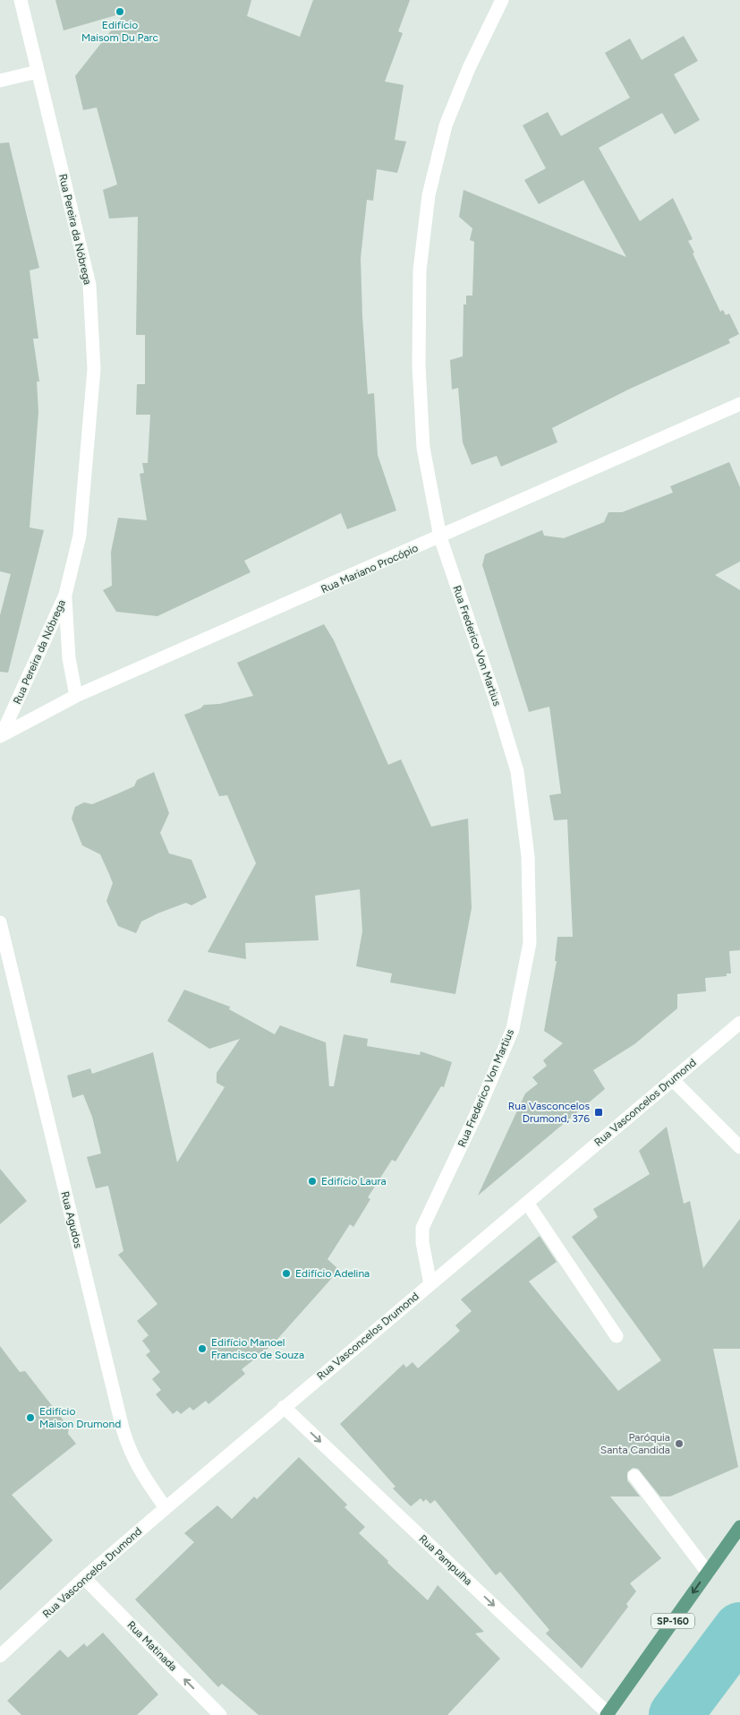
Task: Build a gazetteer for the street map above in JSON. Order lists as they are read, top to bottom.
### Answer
{
  "streets": {
    "main road": ["SP-160"],
    "street": [
      "Rua Pereira da Nóbrega",
      "Rua Mariano Procópio",
      "Rua Frederico Von Martius",
      "Rua Vasconcelos Drumond",
      "Rua Agudos",
      "Rua Pampulha",
      "Rua Matinada"
    ]
  },
  "crossings": [
    ["Rua Pereira da Nóbrega", "Rua Mariano Procópio"],
    ["Rua Mariano Procópio", "Rua Frederico Von Martius"],
    ["Rua Frederico Von Martius", "Rua Vasconcelos Drumond"],
    ["Rua Vasconcelos Drumond", "Rua Agudos"],
    ["Rua Vasconcelos Drumond", "Rua Pampulha"],
    ["Rua Vasconcelos Drumond", "Rua Matinada"],
    ["Rua Pampulha", "SP-160"]
  ],
  "one_way": ["Rua Pampulha", "Rua Matinada"],
  "places": {
    "other": [
      "Edifício Maisom Du Parc",
      "Edifício Laura",
      "Edifício Adelina",
      "Edifício Manoel Francisco de Souza",
      "Edifício Maison Drumond",
      "Paróquia Santa Candida"
    ],
    "transit": ["Rua Vasconcelos Drumond, 376"]
  }
}
